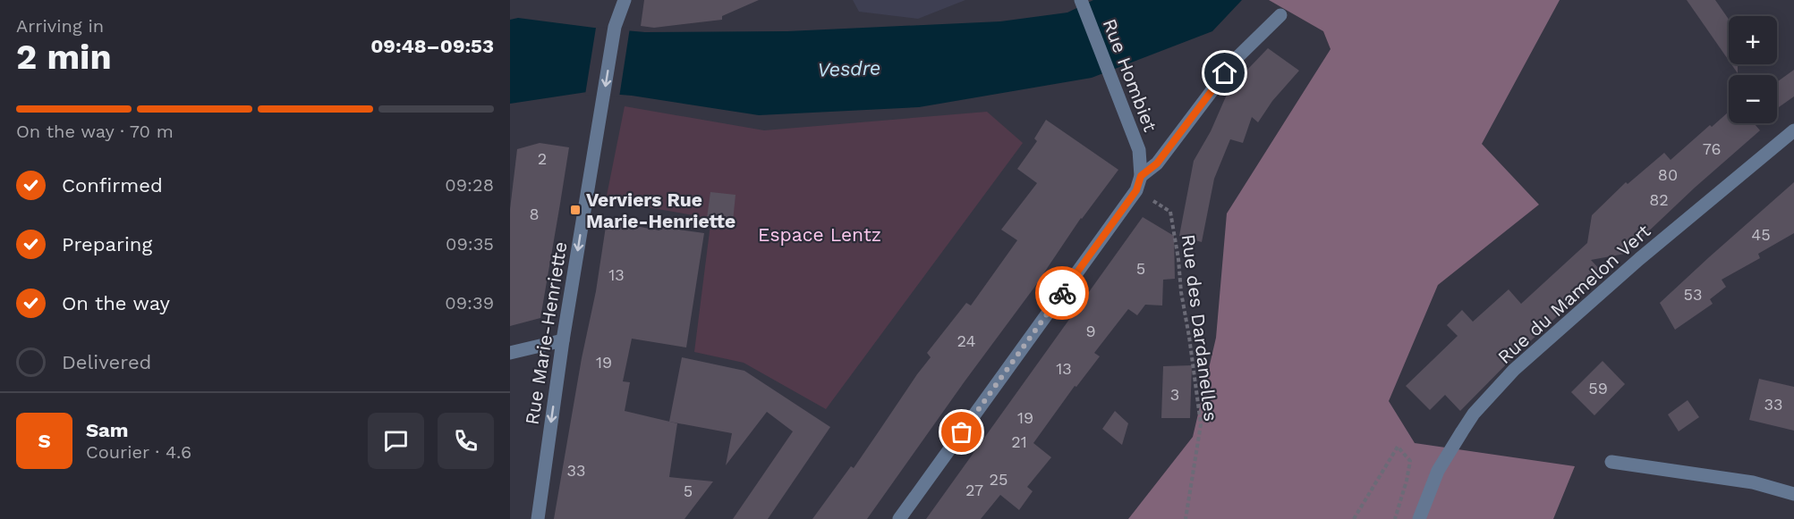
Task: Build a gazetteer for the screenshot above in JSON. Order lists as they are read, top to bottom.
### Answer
{
  "streets": {
    "street": ["Rue Hombiet", "Rue du Mamelon Vert", "Rue Marie-Henriette"],
    "path": ["Rue des Dardanelles"]
  },
  "one_way": ["Rue Marie-Henriette"],
  "water": ["Vesdre"],
  "parks": ["Espace Lentz"],
  "places": {
    "transit": ["Verviers Rue Marie-Henriette"]
  },
  "house_numbers": [
    "76",
    "2",
    "80",
    "82",
    "8",
    "45",
    "5",
    "13",
    "53",
    "9",
    "24",
    "19",
    "13",
    "59",
    "3",
    "33",
    "19",
    "21",
    "33",
    "25",
    "27",
    "5"
  ],
  "page": {
    "heading": ["2 min", "Arriving in", "09:48–09:53"],
    "panel": ["Sam", "Courier · 4.6"],
    "map_buttons": ["+", "−"],
    "bar": "On the way · 70 m",
    "list": [
      ["Confirmed", "09:28"],
      ["Preparing", "09:35"],
      ["On the way", "09:39"],
      "Delivered"
    ],
    "round": "S"
  }
}
